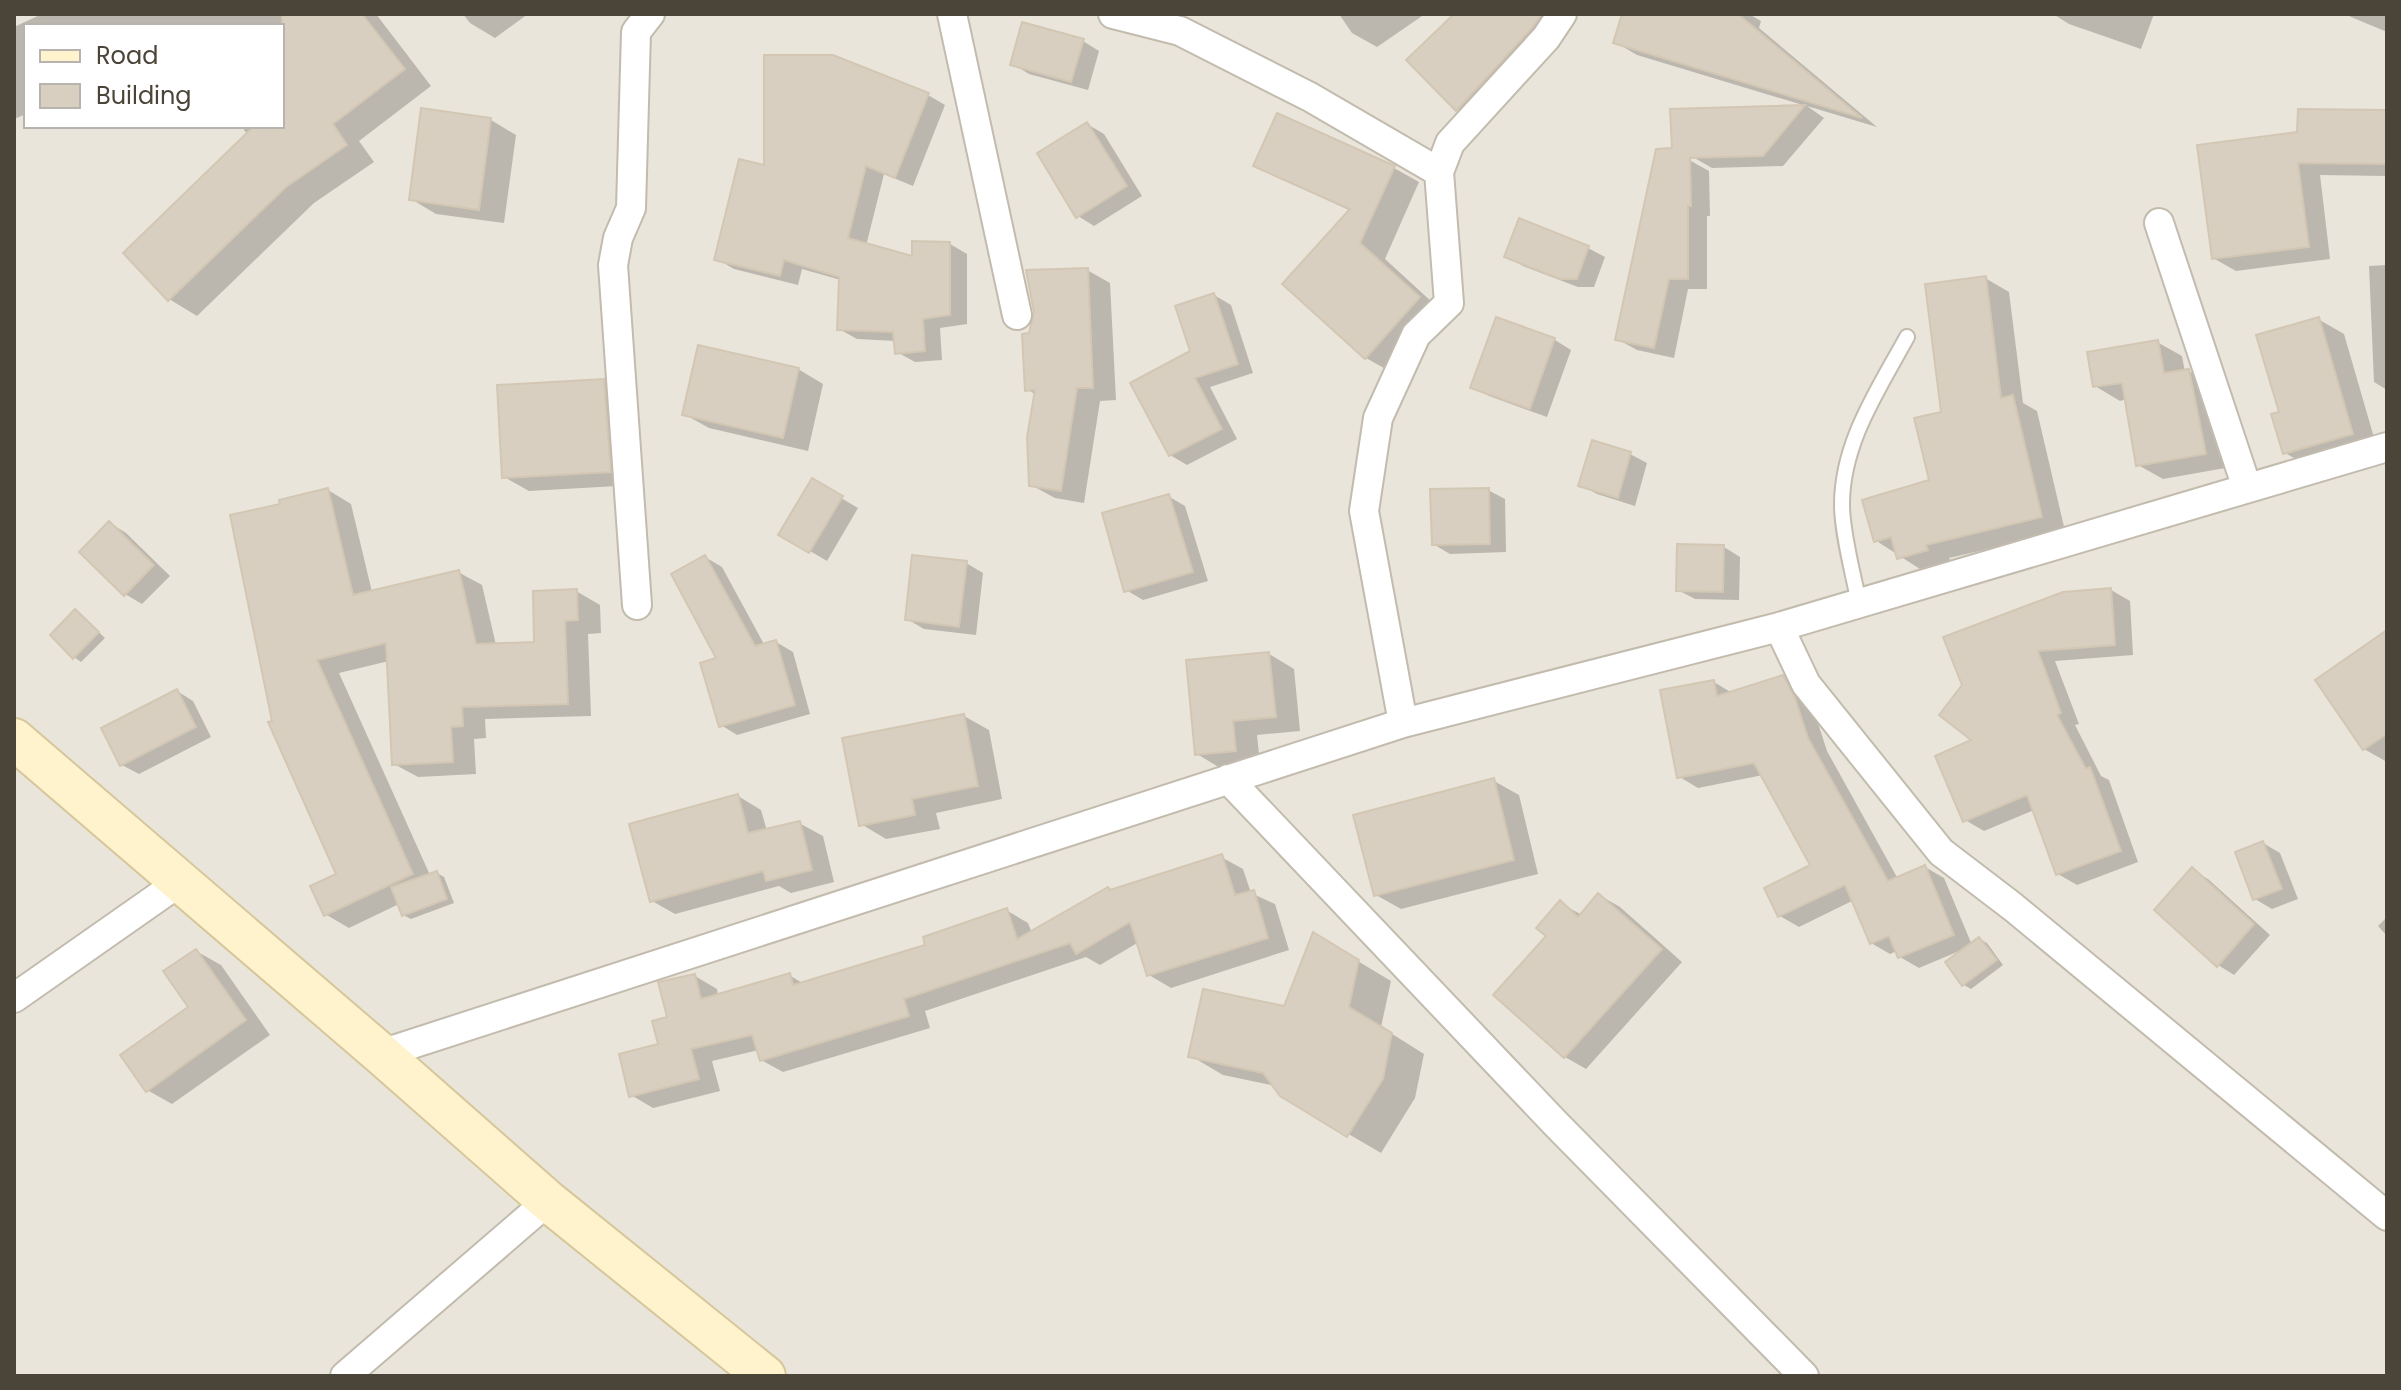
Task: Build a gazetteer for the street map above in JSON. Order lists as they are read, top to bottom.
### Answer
{
  "legend": ["Road", "Building"]
}
